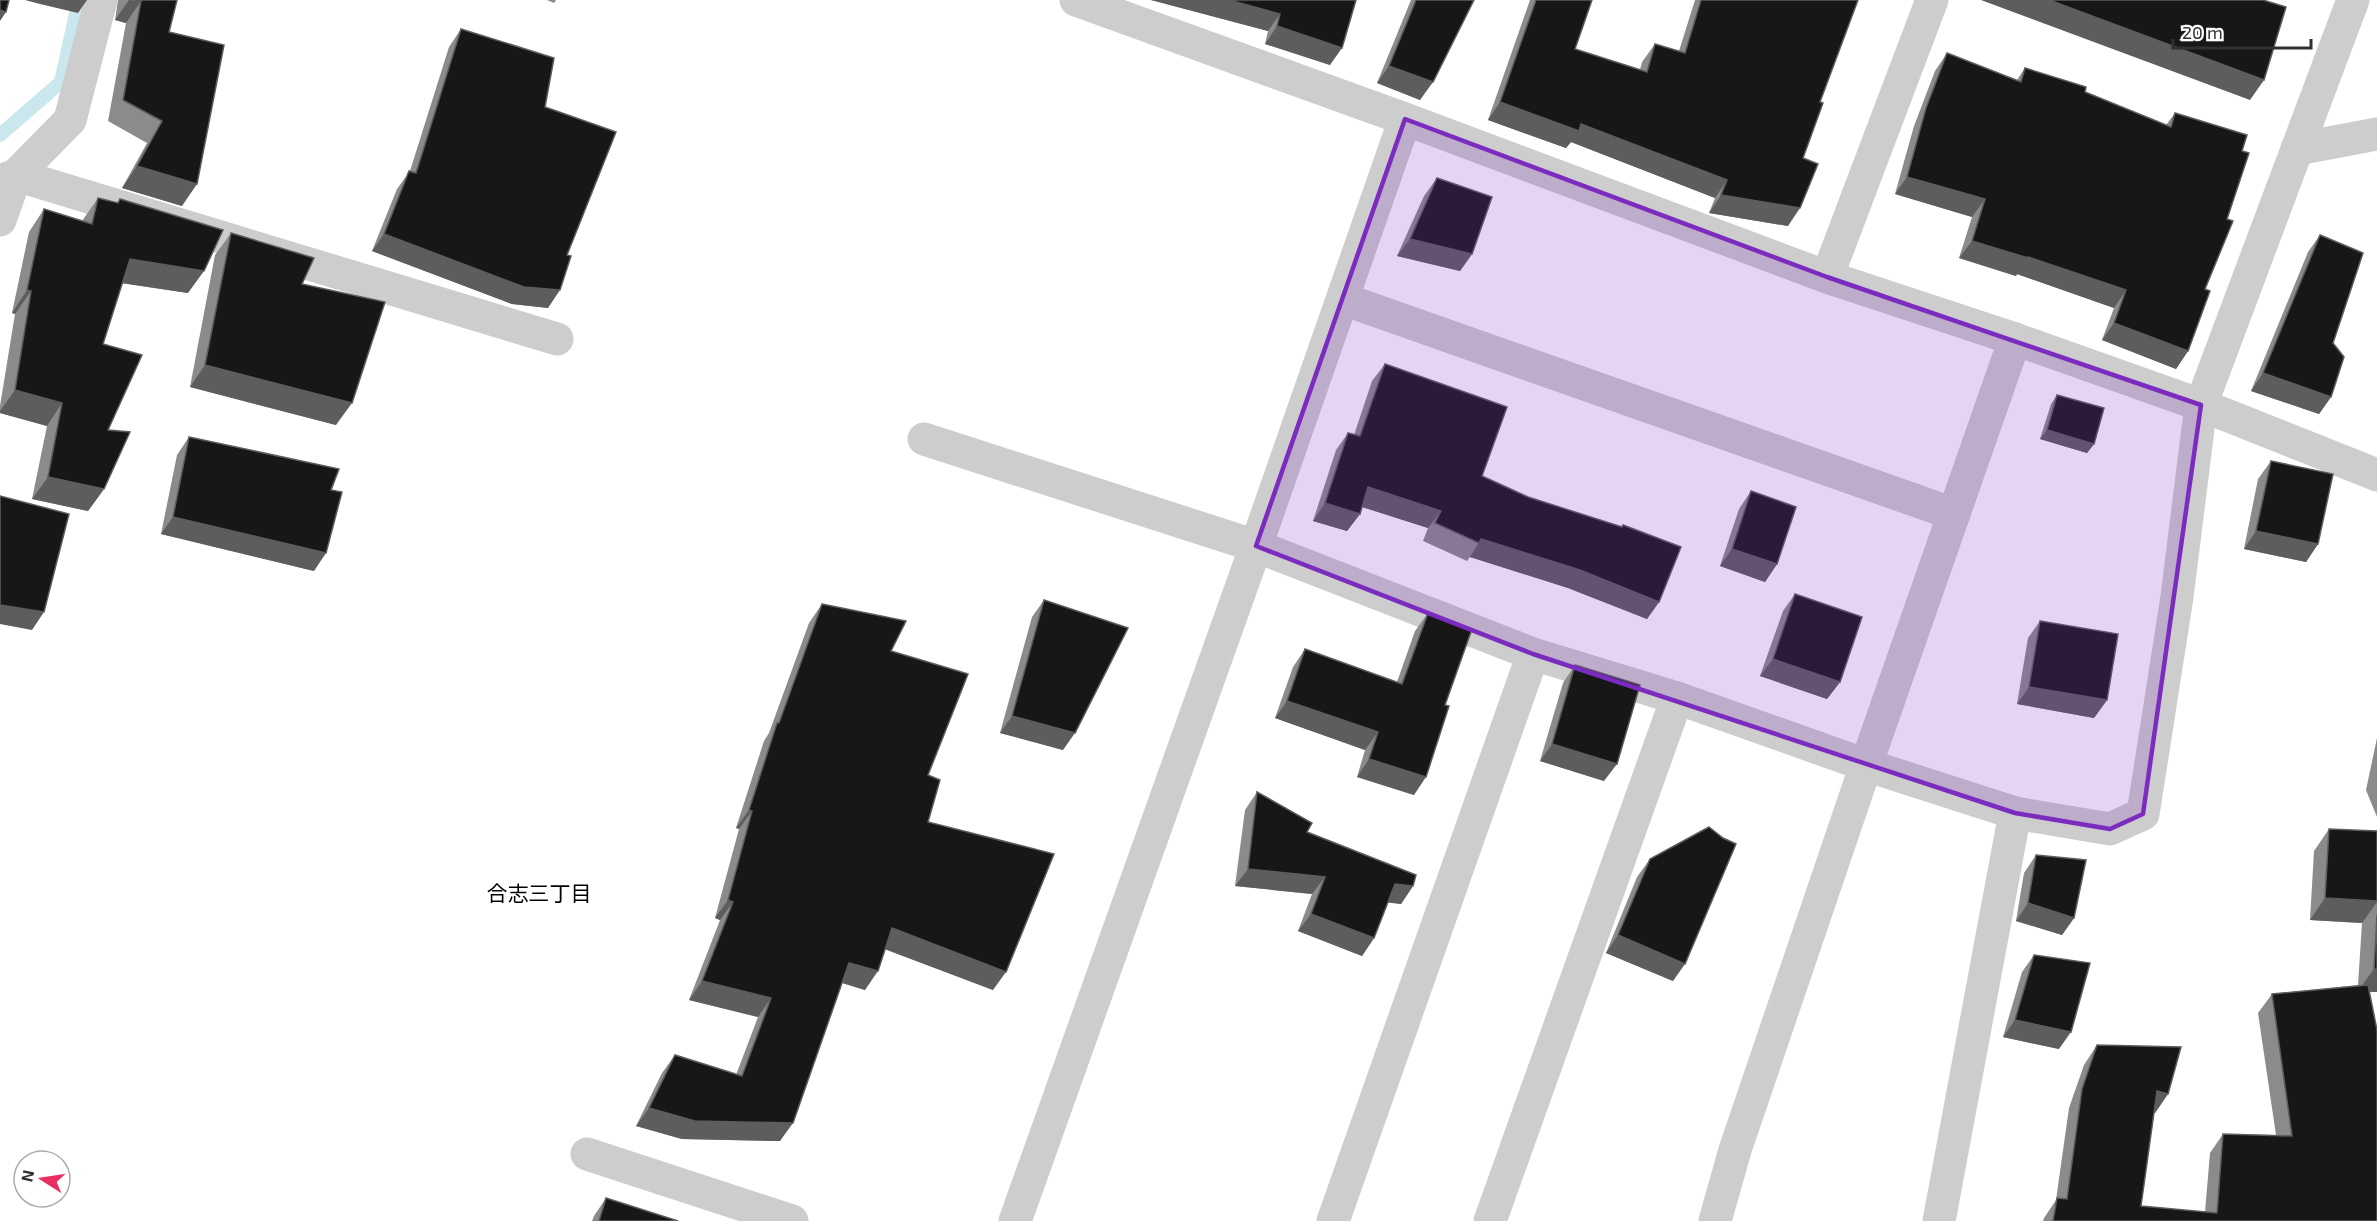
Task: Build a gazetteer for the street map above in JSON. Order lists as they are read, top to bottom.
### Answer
{
  "districts": ["合志三丁目"],
  "scale_bar": "20 m",
  "north": "left"
}
